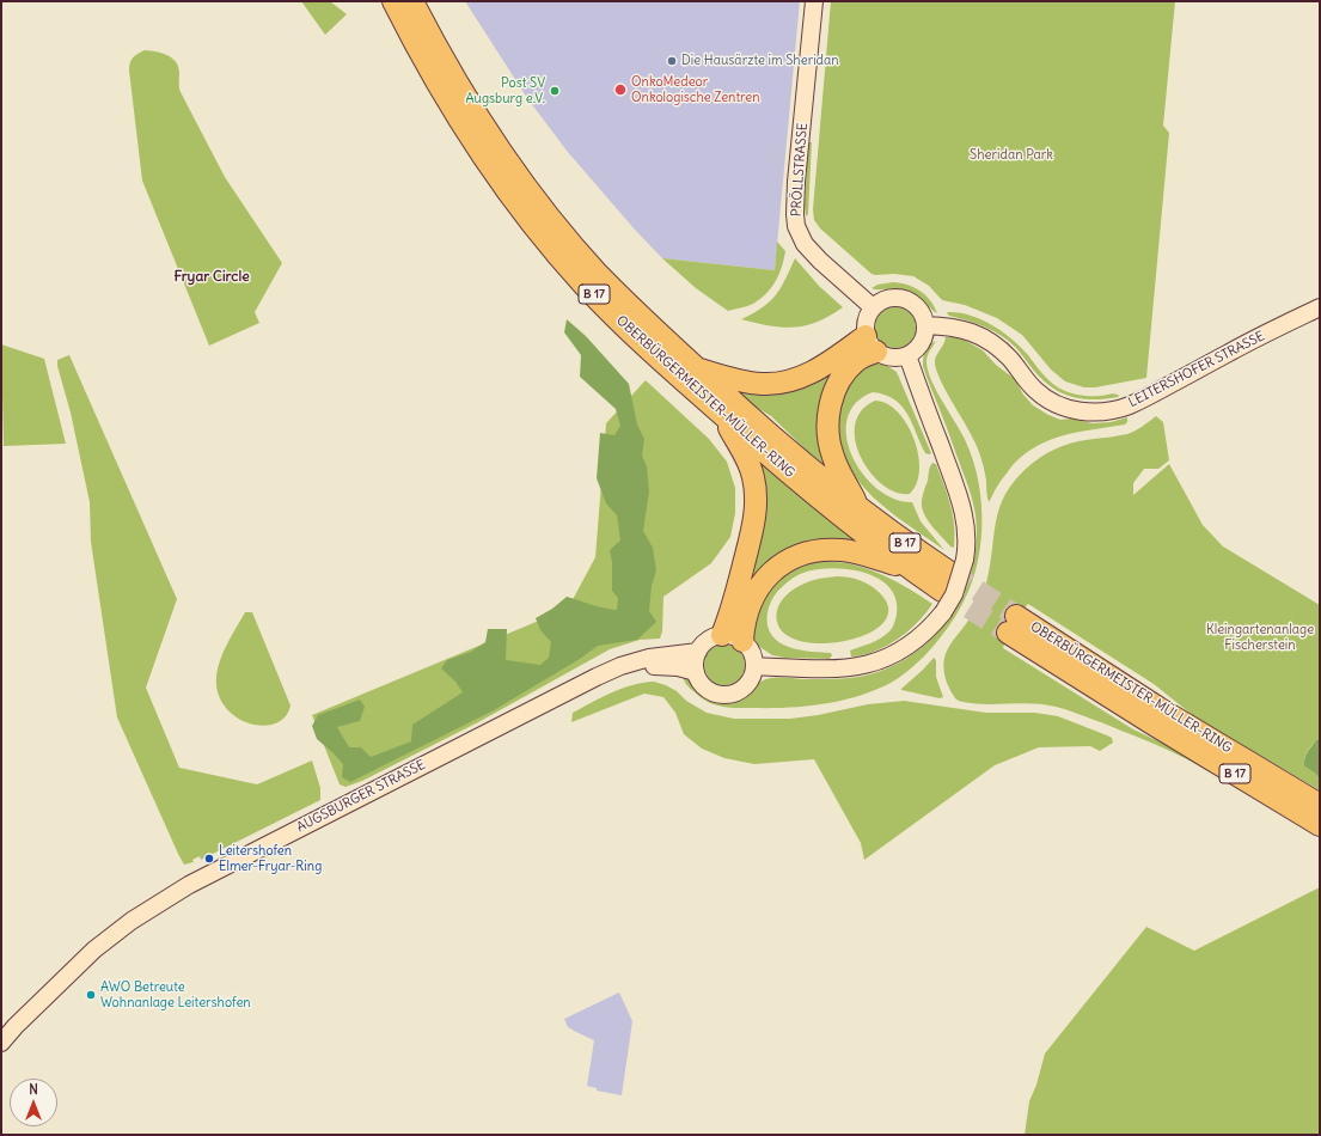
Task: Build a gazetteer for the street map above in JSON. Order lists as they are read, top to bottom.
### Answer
{
  "streets": {
    "highway": ["B 17", "OBERBÜRGERMEISTER-MÜLLER-RING"],
    "street": ["PRÖLLSTRASSE", "LEITERSHOFER STRASSE", "AUGSBURGER STRASSE"]
  },
  "crossings": [
    ["PRÖLLSTRASSE", "LEITERSHOFER STRASSE"]
  ],
  "districts": ["Fryar Circle"],
  "parks": ["Sheridan Park", "Kleingartenanlage Fischerstein"],
  "places": [
    "Die Hausärzte im Sheridan",
    "OnkoMedeor Onkologische Zentren",
    "Post SV Augsburg e.V.",
    "Leitershofen Elmer-Fryar-Ring",
    "AWO Betreute Wohnanlage Leitershofen"
  ],
  "north": "top"
}
